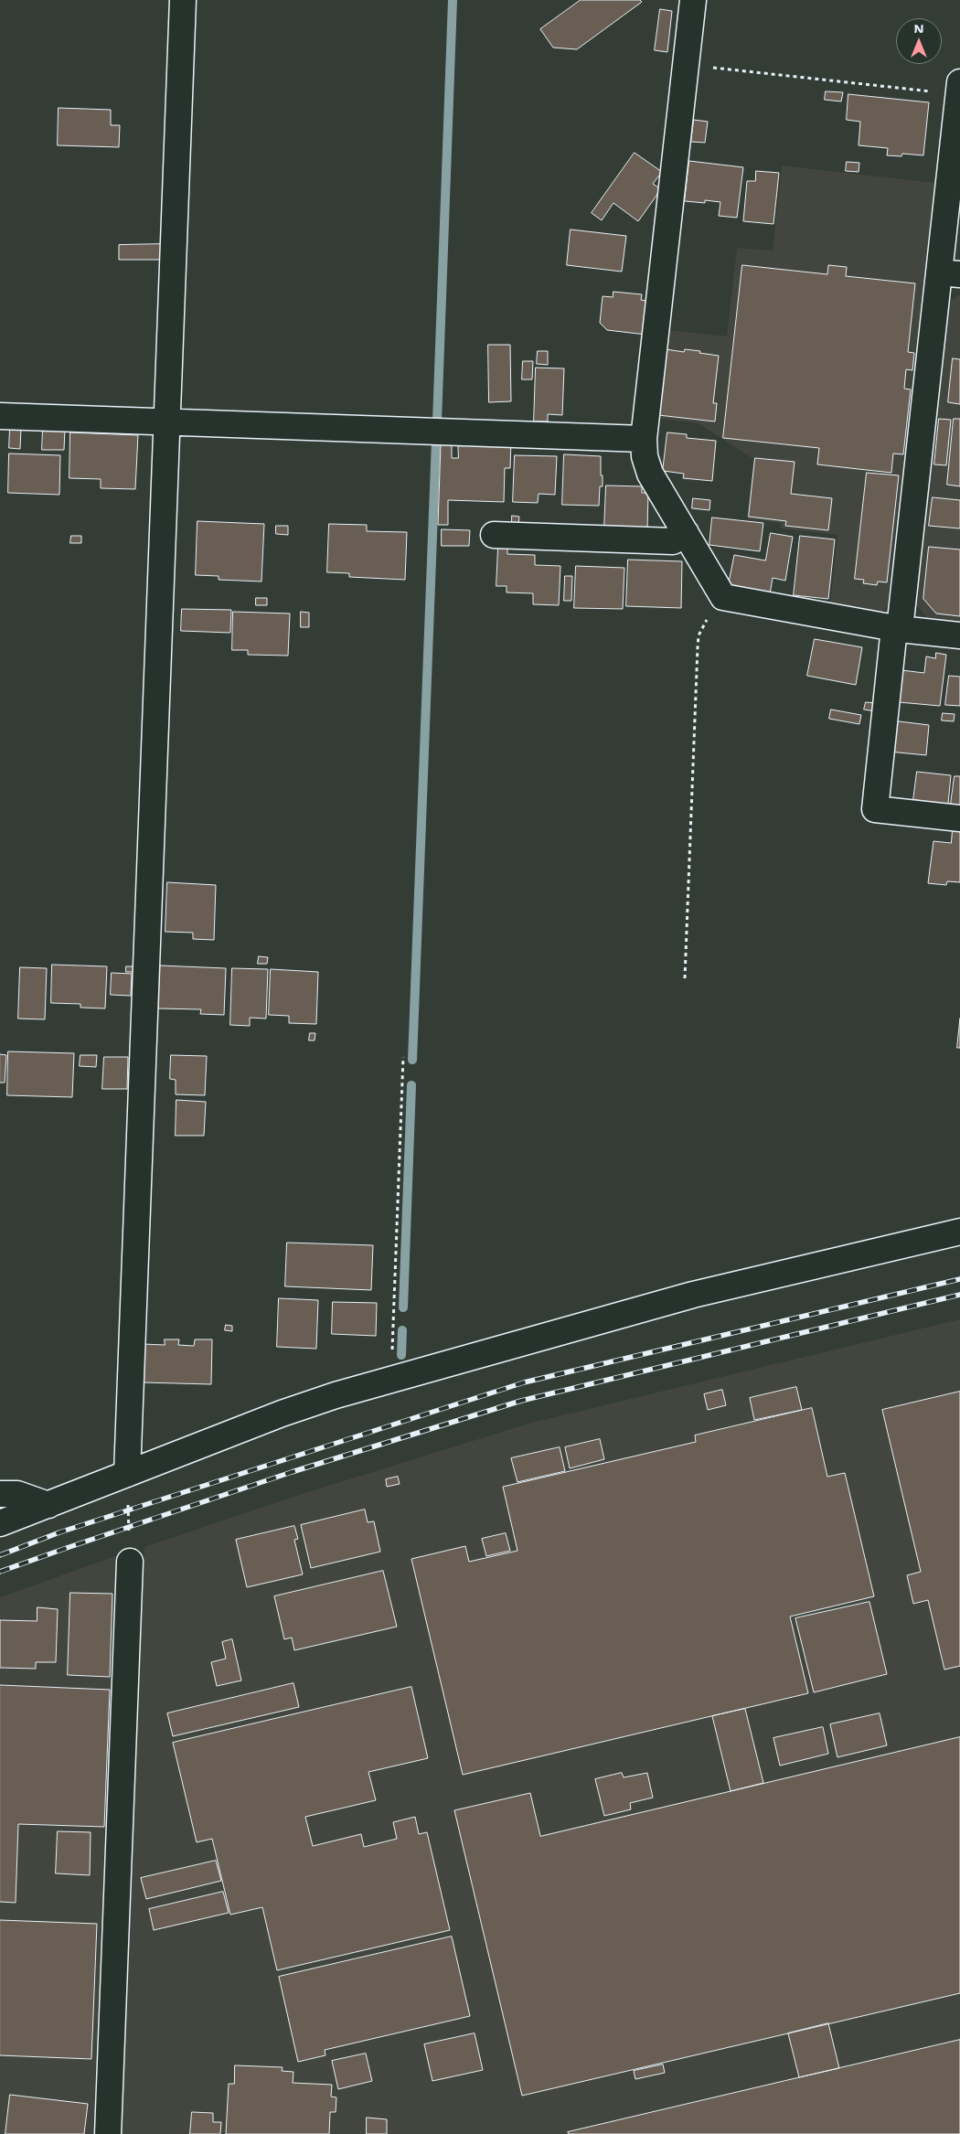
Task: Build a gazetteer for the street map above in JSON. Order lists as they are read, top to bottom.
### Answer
{
  "north": "top"
}
